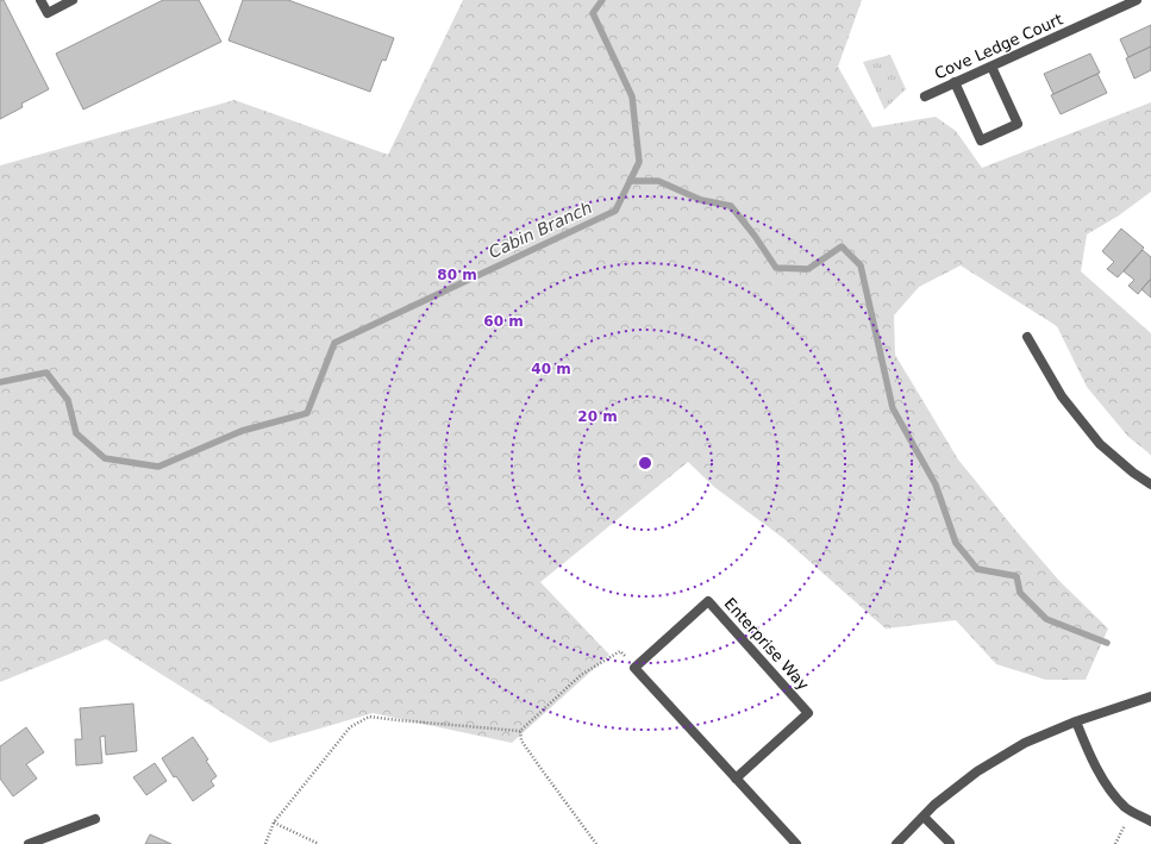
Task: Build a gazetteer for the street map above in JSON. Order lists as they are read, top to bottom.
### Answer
{
  "streets": {
    "street": ["Cove Ledge Court", "Enterprise Way"]
  },
  "water": ["Cabin Branch"],
  "rings": [
    "80 m",
    "60 m",
    "40 m",
    "20 m"
  ]
}
